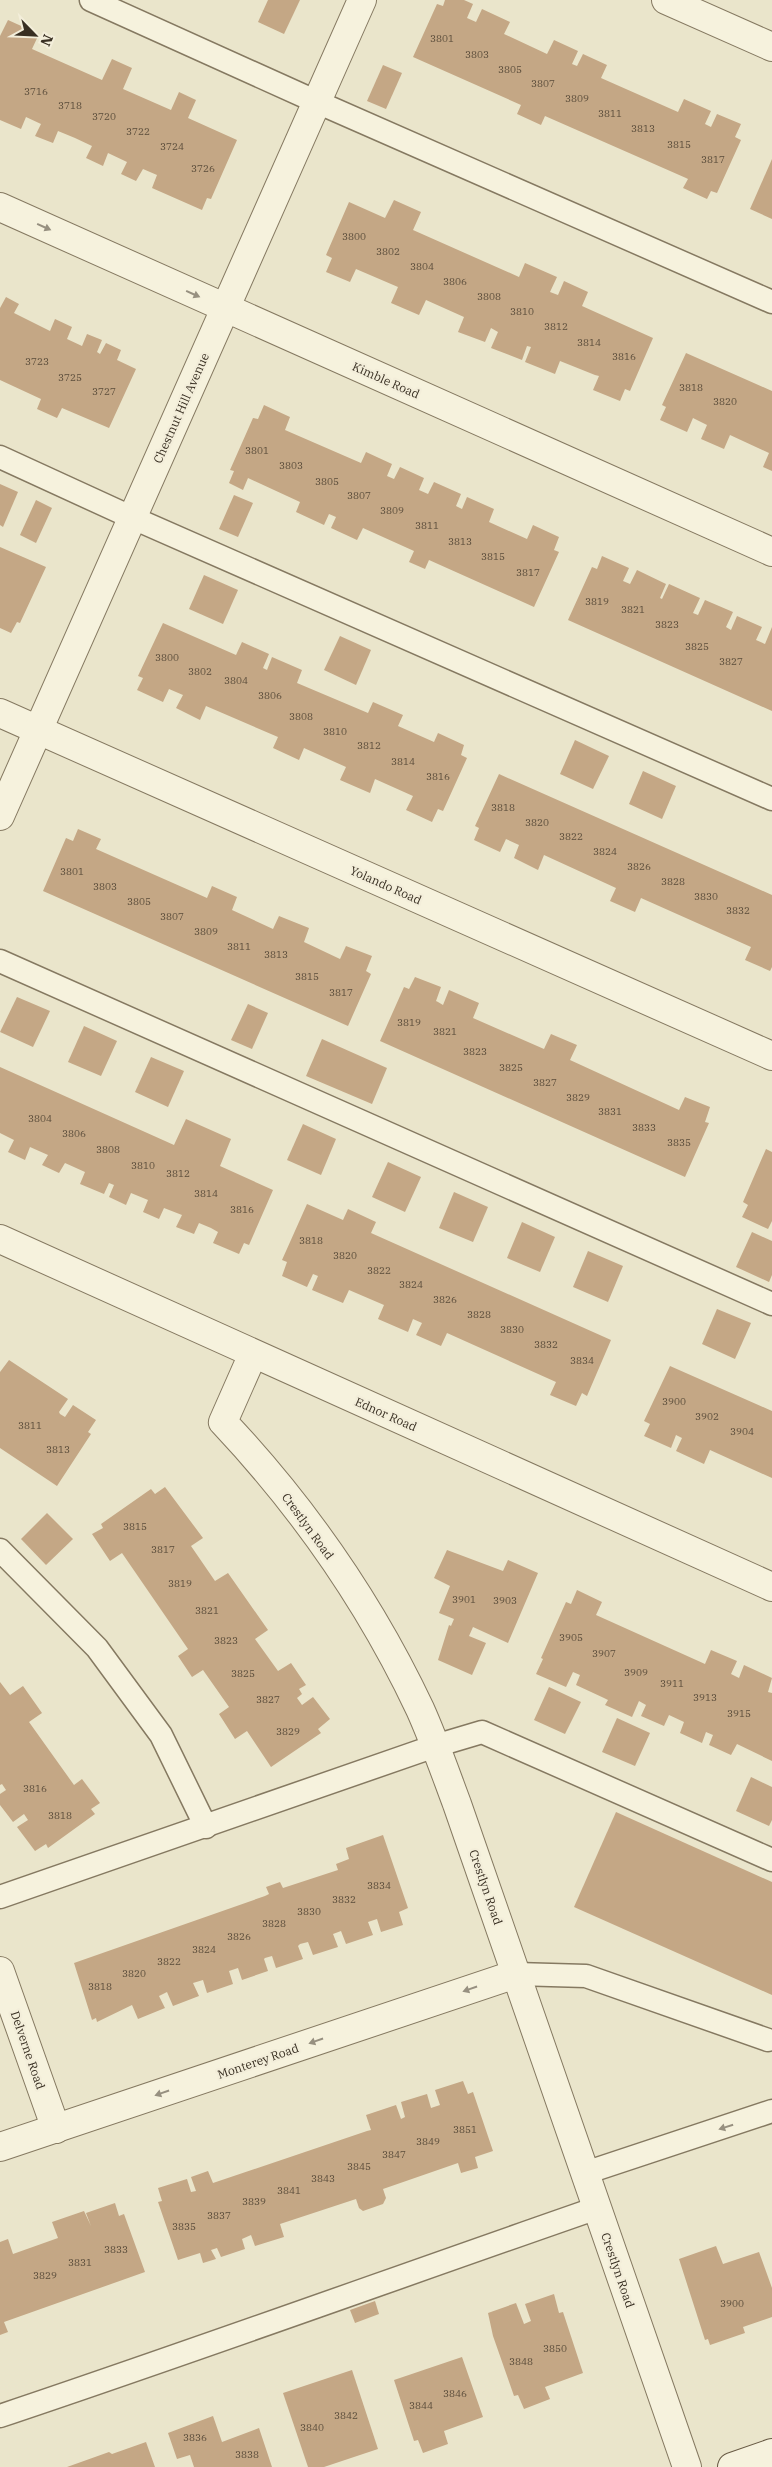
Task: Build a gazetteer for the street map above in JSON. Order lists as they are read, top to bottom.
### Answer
{
  "streets": {
    "street": [
      "Kimble Road",
      "Chestnut Hill Avenue",
      "Yolando Road",
      "Ednor Road",
      "Crestlyn Road",
      "Delverne Road",
      "Monterey Road"
    ]
  },
  "crossings": [
    ["Kimble Road", "Chestnut Hill Avenue"],
    ["Chestnut Hill Avenue", "Yolando Road"],
    ["Ednor Road", "Crestlyn Road"],
    ["Crestlyn Road", "Monterey Road"],
    ["Delverne Road", "Monterey Road"]
  ],
  "one_way": ["Monterey Road"],
  "house_numbers": [
    "3801",
    "3803",
    "3805",
    "3807",
    "3716",
    "3809",
    "3718",
    "3811",
    "3720",
    "3813",
    "3722",
    "3815",
    "3724",
    "3817",
    "3726",
    "3800",
    "3802",
    "3804",
    "3806",
    "3808",
    "3810",
    "3812",
    "3814",
    "3816",
    "3723",
    "3725",
    "3818",
    "3727",
    "3820",
    "3801",
    "3803",
    "3805",
    "3807",
    "3809",
    "3811",
    "3813",
    "3815",
    "3817",
    "3819",
    "3821",
    "3823",
    "3825",
    "3800",
    "3827",
    "3802",
    "3804",
    "3806",
    "3808",
    "3810",
    "3812",
    "3814",
    "3816",
    "3818",
    "3820",
    "3822",
    "3824",
    "3826",
    "3801",
    "3828",
    "3803",
    "3830",
    "3805",
    "3832",
    "3807",
    "3809",
    "3811",
    "3813",
    "3815",
    "3817",
    "3819",
    "3821",
    "3823",
    "3825",
    "3827",
    "3829",
    "3831",
    "3804",
    "3833",
    "3806",
    "3835",
    "3808",
    "3810",
    "3812",
    "3814",
    "3816",
    "3818",
    "3820",
    "3822",
    "3824",
    "3826",
    "3828",
    "3830",
    "3832",
    "3834",
    "3900",
    "3902",
    "3811",
    "3904",
    "3813",
    "3815",
    "3817",
    "3819",
    "3901",
    "3903",
    "3821",
    "3905",
    "3823",
    "3907",
    "3909",
    "3825",
    "3911",
    "3913",
    "3827",
    "3915",
    "3829",
    "3816",
    "3818",
    "3834",
    "3832",
    "3830",
    "3828",
    "3826",
    "3824",
    "3822",
    "3820",
    "3818",
    "3851",
    "3849",
    "3847",
    "3845",
    "3843",
    "3841",
    "3839",
    "3837",
    "3835",
    "3833",
    "3831",
    "3829",
    "3900",
    "3850",
    "3848",
    "3846",
    "3844",
    "3842",
    "3840",
    "3836",
    "3838"
  ],
  "north": "bottom right"
}
